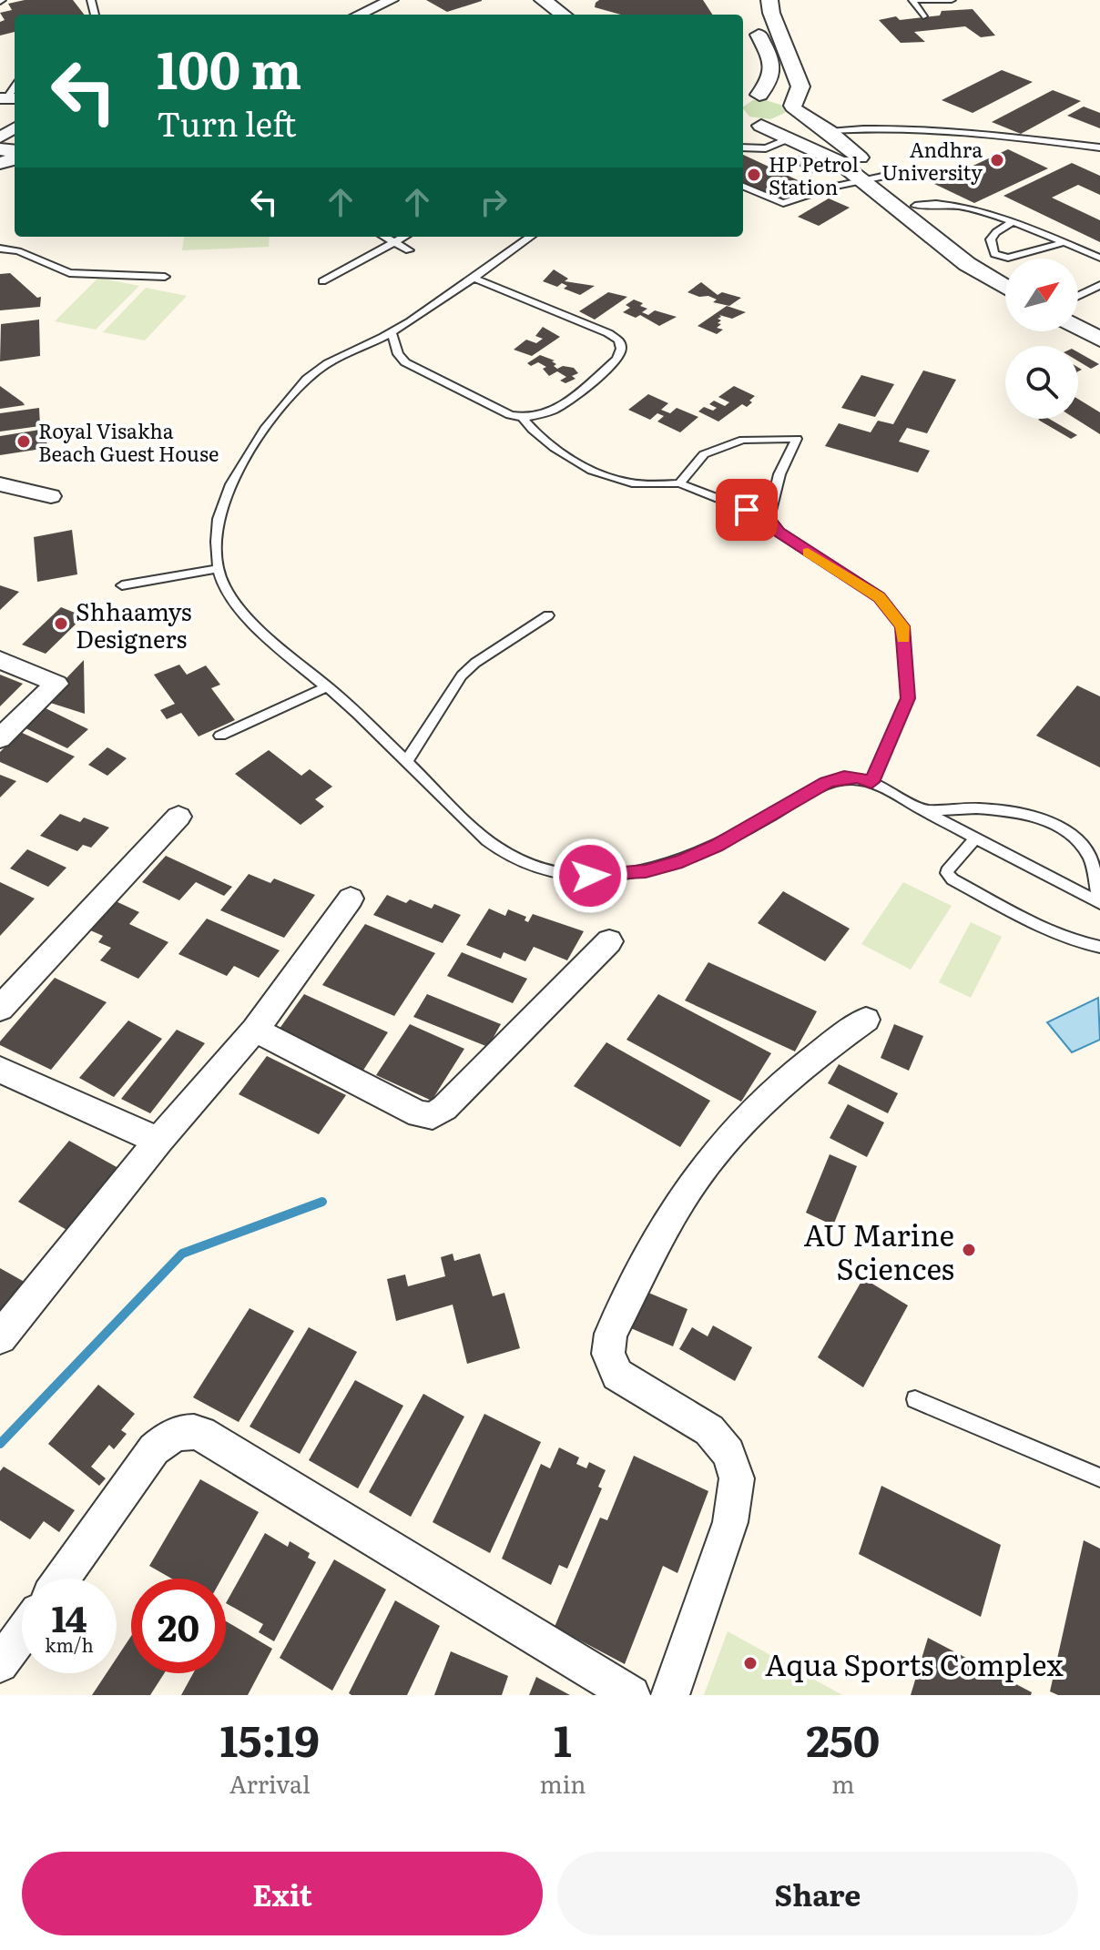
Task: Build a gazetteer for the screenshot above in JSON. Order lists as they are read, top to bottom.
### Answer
{
  "places": [
    "Andhra University",
    "HP Petrol Station",
    "Royal Visakha Beach Guest House",
    "Shhaamys Designers",
    "AU Marine Sciences",
    "Aqua Sports Complex"
  ],
  "north": "top right",
  "page": {
    "turn": ["100 m", "Turn left"],
    "speed": "14 km/h",
    "limit": "20",
    "eta": [
      "15:19",
      "Arrival",
      "1",
      "min",
      "250",
      "m"
    ],
    "buttons": ["Exit", "Share"]
  }
}
